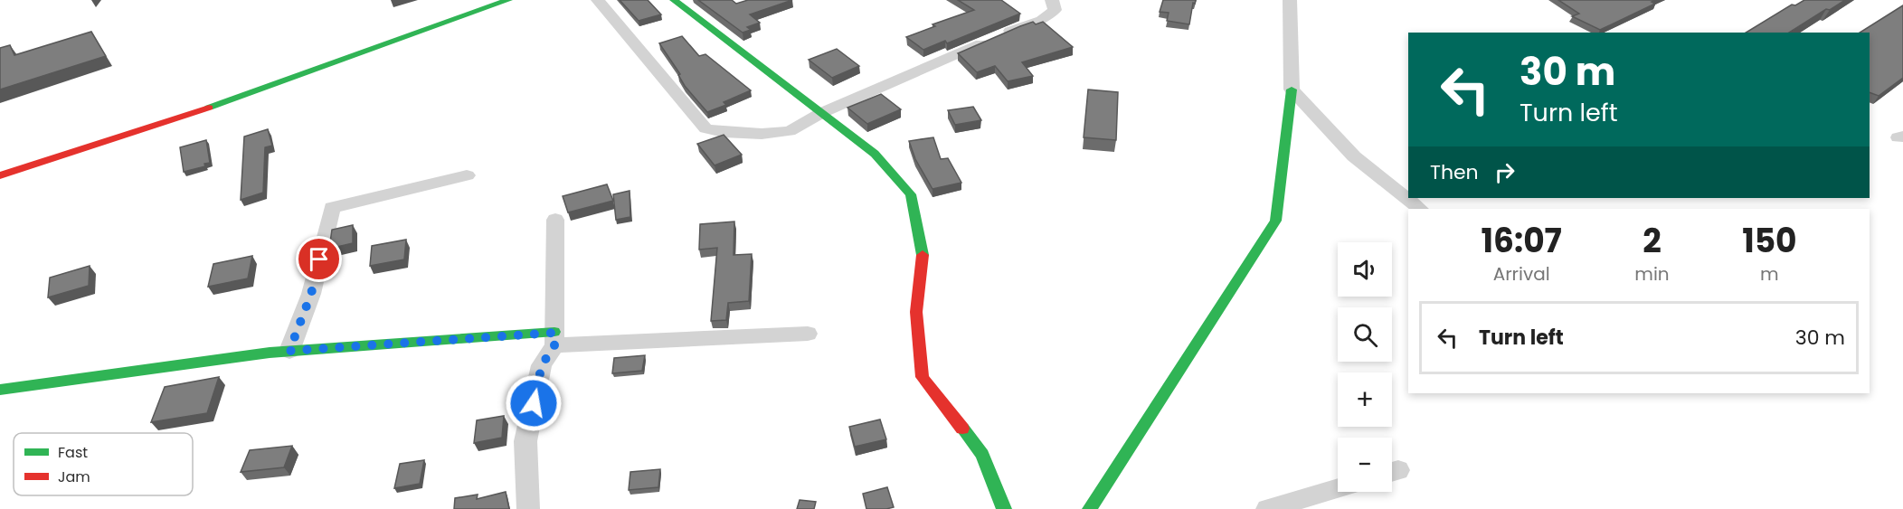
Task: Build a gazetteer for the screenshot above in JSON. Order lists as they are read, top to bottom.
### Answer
{
  "legend": ["Fast", "Jam"],
  "page": {
    "turn": ["30 m", "Turn left"],
    "then": "Then",
    "eta": [
      "16:07",
      "Arrival",
      "2",
      "min",
      "150",
      "m"
    ],
    "map_buttons": ["+", "−"],
    "list": [
      {
        "name": "Turn left",
        "value": "30 m"
      }
    ]
  }
}
